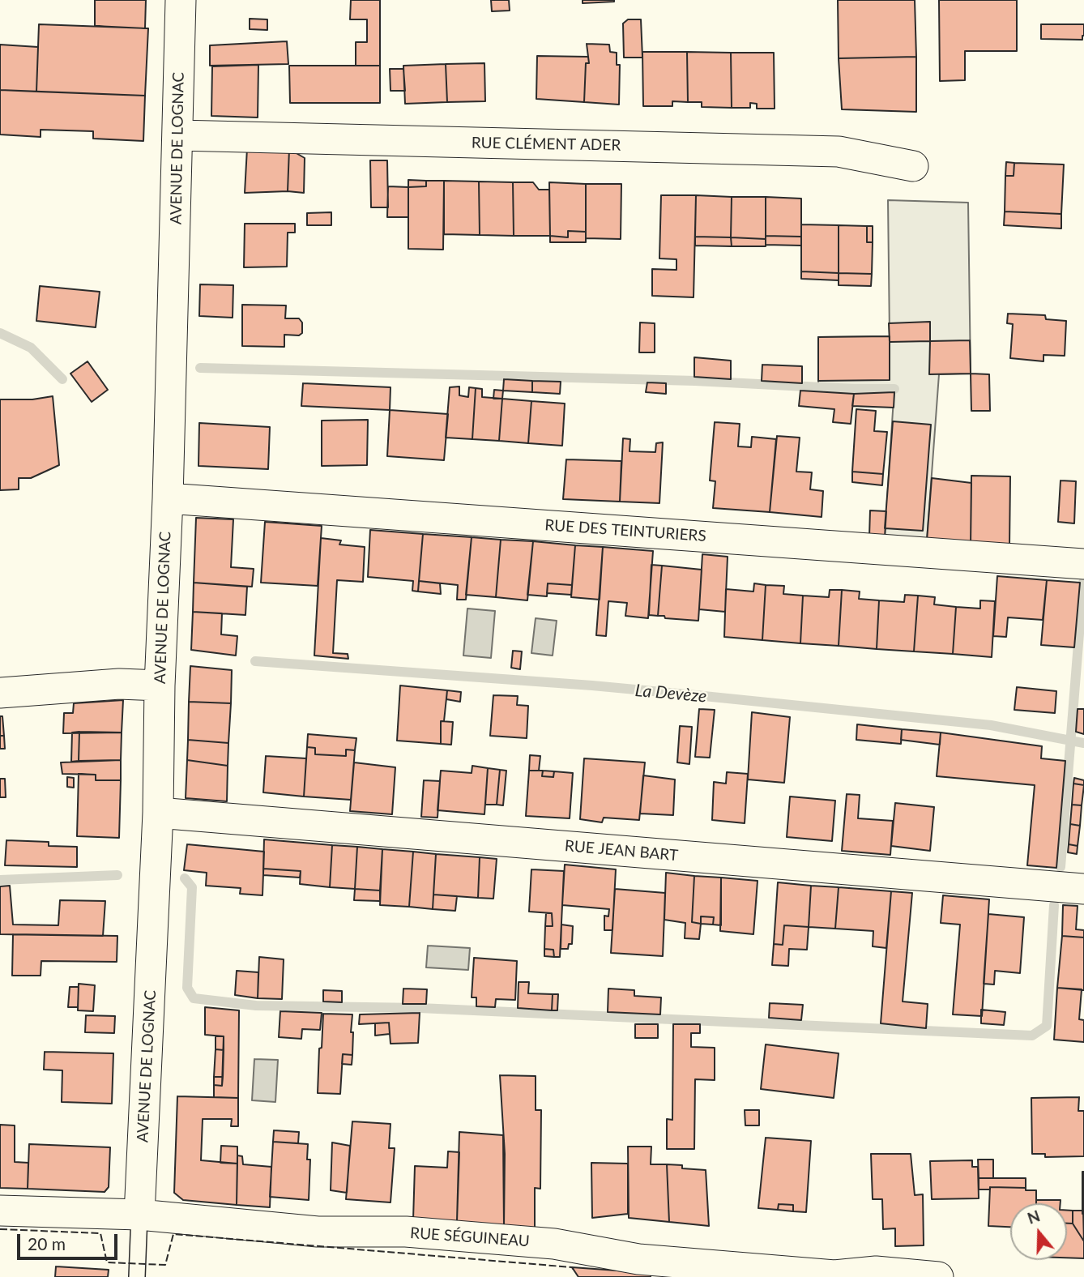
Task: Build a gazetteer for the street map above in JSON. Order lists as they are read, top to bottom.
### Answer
{
  "streets": {
    "street": [
      "RUE CLÉMENT ADER",
      "AVENUE DE LOGNAC",
      "RUE DES TEINTURIERS",
      "RUE JEAN BART",
      "RUE SÉGUINEAU"
    ]
  },
  "crossings": [
    ["RUE CLÉMENT ADER", "AVENUE DE LOGNAC"],
    ["AVENUE DE LOGNAC", "RUE DES TEINTURIERS"],
    ["AVENUE DE LOGNAC", "RUE JEAN BART"],
    ["AVENUE DE LOGNAC", "RUE SÉGUINEAU"]
  ],
  "water": ["La Devèze"],
  "scale_bar": "20 m",
  "north": "top"
}
